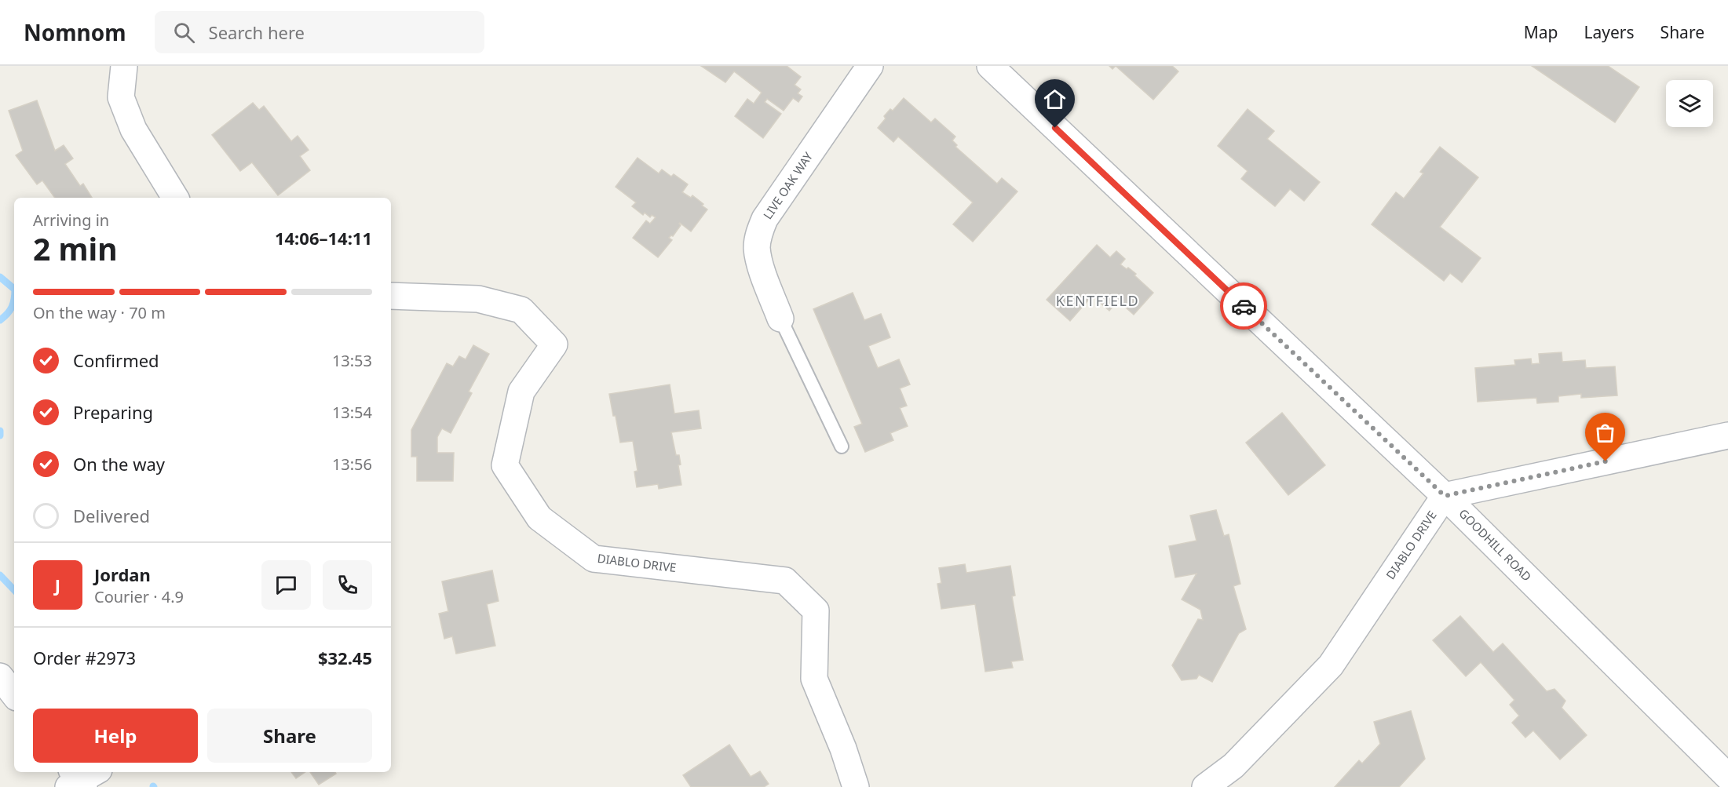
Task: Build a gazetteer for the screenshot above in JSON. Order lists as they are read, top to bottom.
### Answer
{
  "streets": {
    "street": ["LIVE OAK WAY", "DIABLO DRIVE", "GOODHILL ROAD"]
  },
  "crossings": [
    ["DIABLO DRIVE", "GOODHILL ROAD"]
  ],
  "districts": ["KENTFIELD"],
  "page": {
    "header": "Nomnom",
    "search": "Search here",
    "nav": ["Map", "Layers", "Share"],
    "heading": ["2 min", "Arriving in", "14:06–14:11"],
    "panel": [
      "Jordan",
      "Courier · 4.9",
      "Order #2973",
      "$32.45"
    ],
    "bar": "On the way · 70 m",
    "list": [
      ["Confirmed", "13:53"],
      ["Preparing", "13:54"],
      ["On the way", "13:56"],
      "Delivered"
    ],
    "round": "J",
    "buttons": ["Help", "Share"]
  }
}
